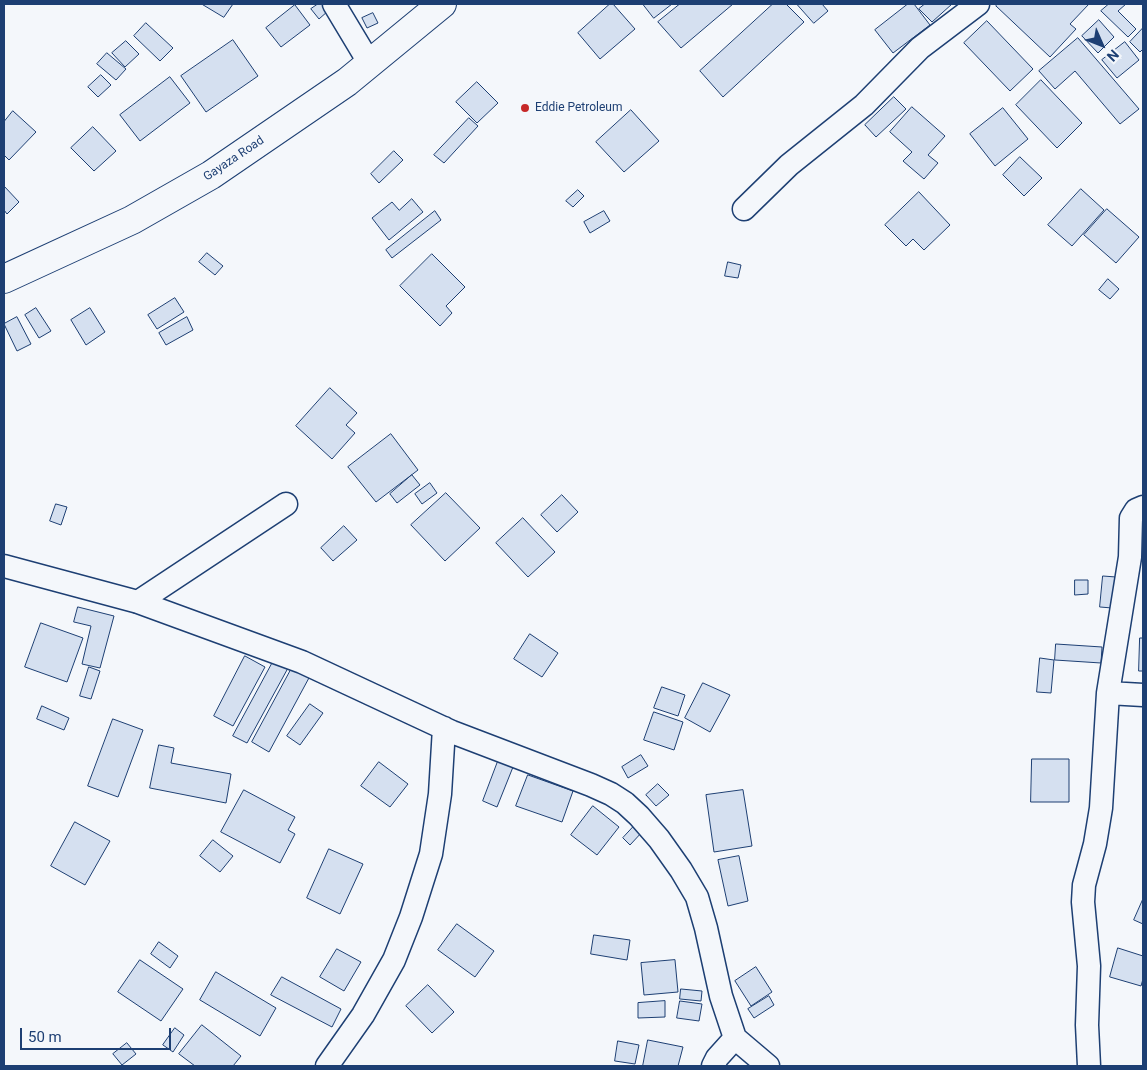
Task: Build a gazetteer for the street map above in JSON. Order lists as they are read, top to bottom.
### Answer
{
  "streets": {
    "main road": ["Gayaza Road"]
  },
  "places": ["Eddie Petroleum"],
  "scale_bar": "50 m",
  "north": "bottom right"
}
